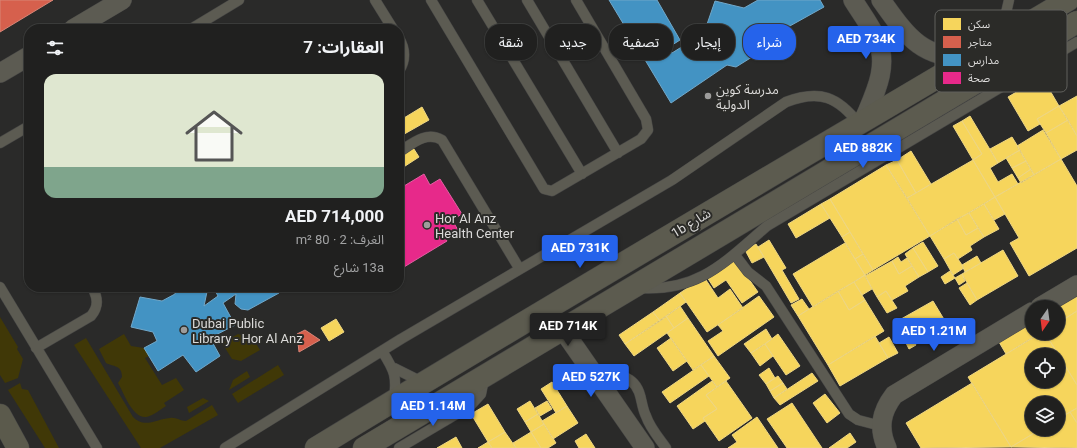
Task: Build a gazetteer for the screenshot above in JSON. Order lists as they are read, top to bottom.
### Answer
{
  "streets": {
    "street": ["1b شارع"]
  },
  "places": ["مدرسة كوين الدولية", "Hor Al Anz Health Center", "Dubai Public Library - Hor Al Anz"],
  "legend": [
    "سكن",
    "متاجر",
    "مدارس",
    "صحة"
  ],
  "north": "bottom",
  "page": {
    "chip": [
      "شراء",
      "إيجار",
      "تصفية",
      "جديد",
      "شقة"
    ],
    "heading": "العقارات: 7",
    "price": [
      "AED 734K",
      "AED 882K",
      "AED 731K",
      "AED 714K",
      "AED 1.21M",
      "AED 527K",
      "AED 1.14M"
    ],
    "list": [
      {
        "name": "AED 714,000",
        "note": "الغرف: 2 · 80 m² · 13a شارع"
      }
    ]
  }
}
